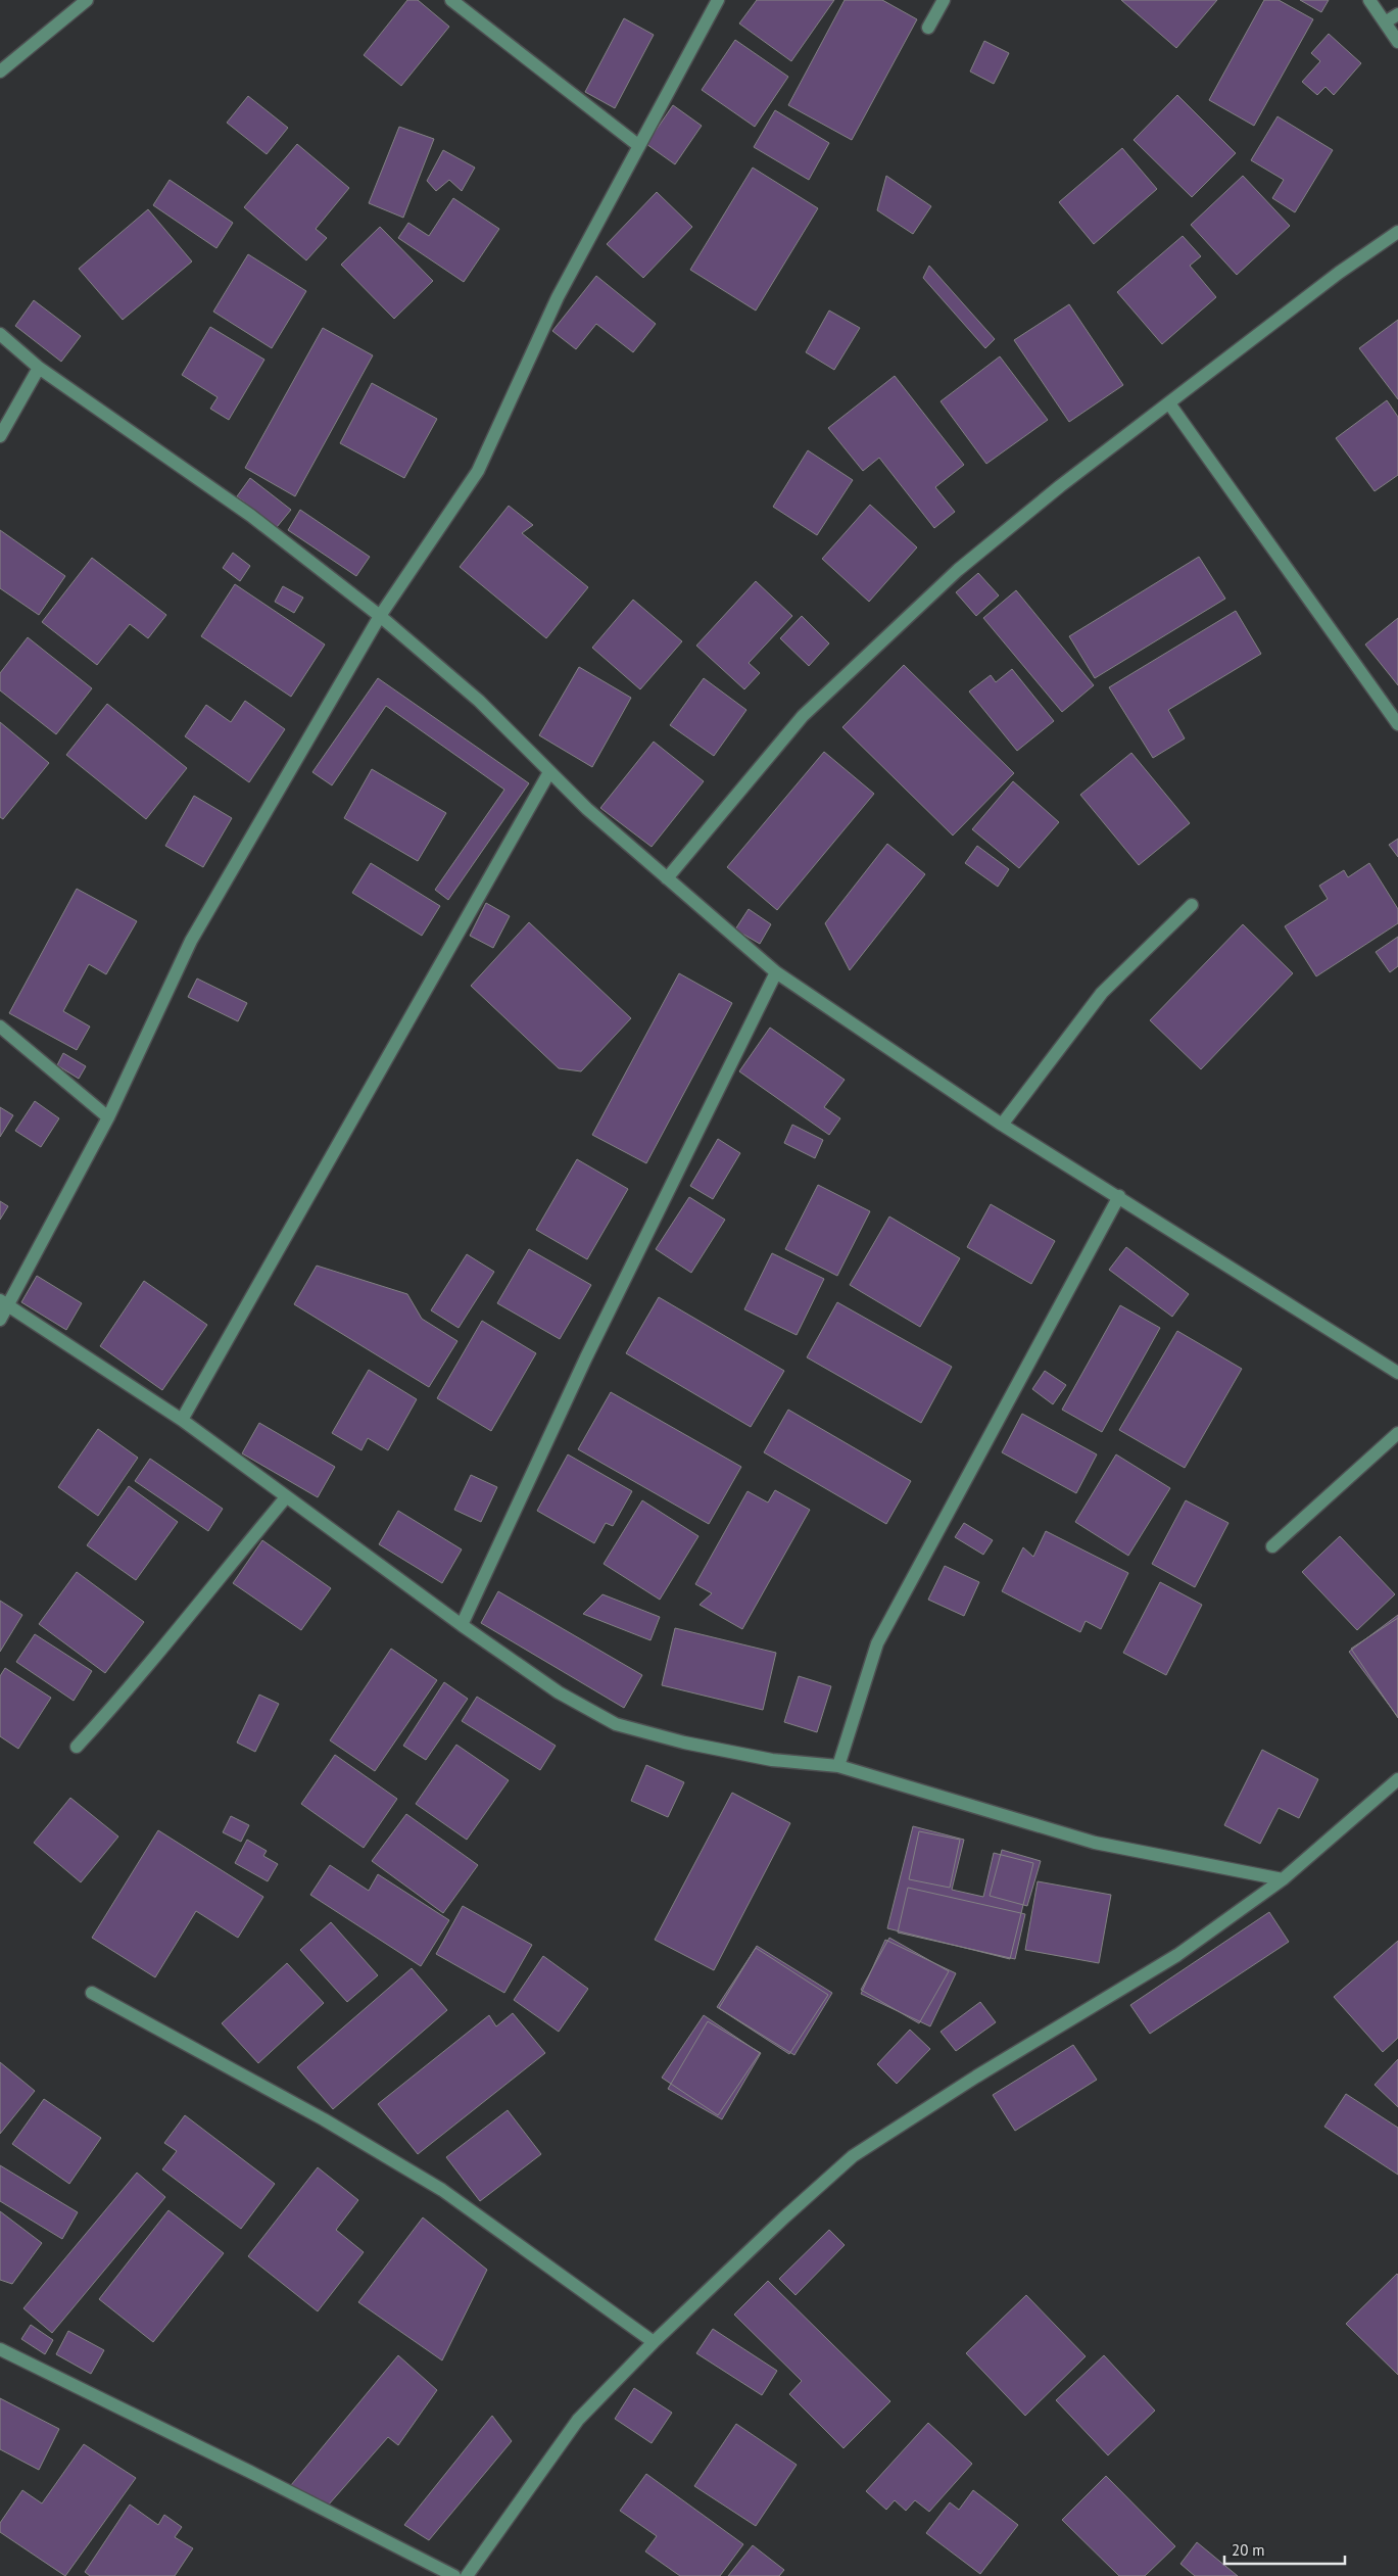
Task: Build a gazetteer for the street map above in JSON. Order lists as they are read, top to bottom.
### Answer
{
  "scale_bar": "20 m"
}
